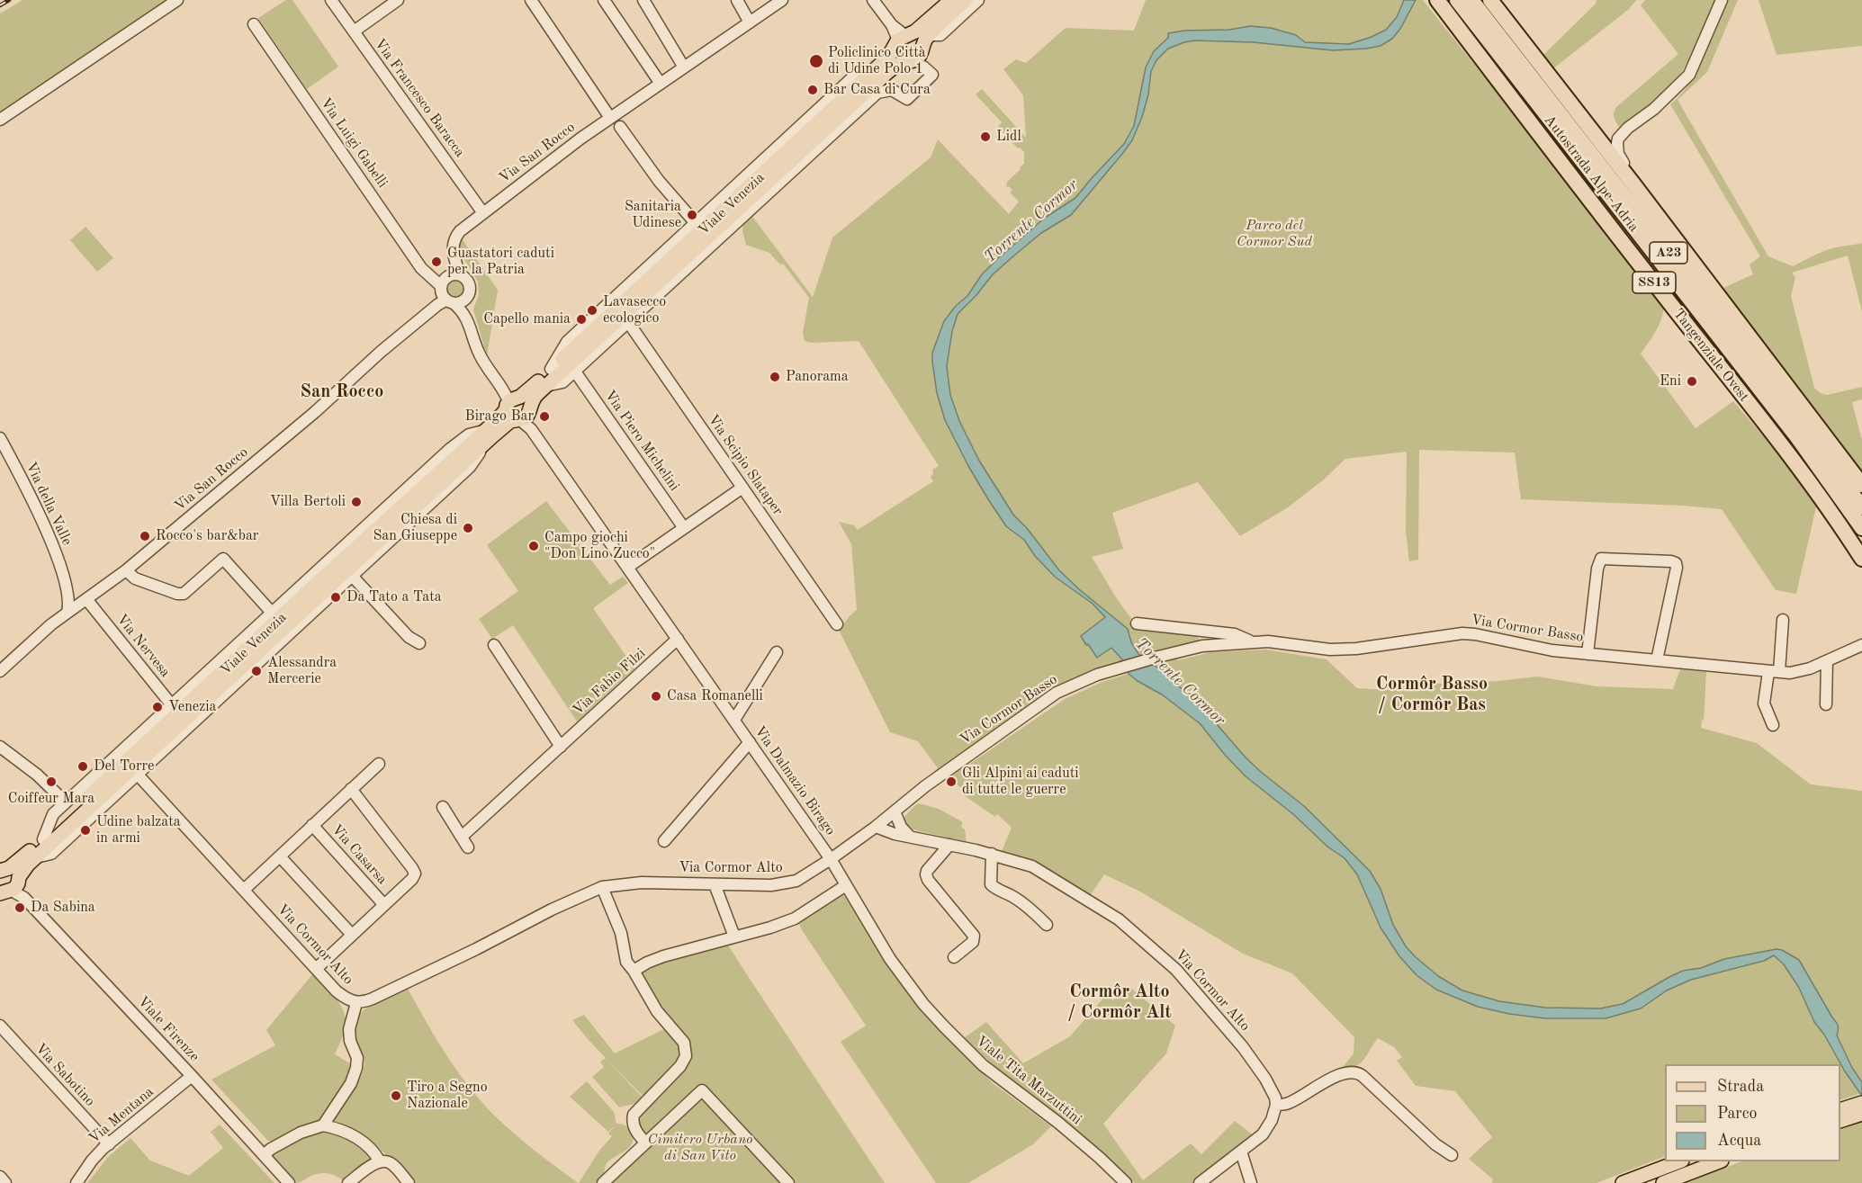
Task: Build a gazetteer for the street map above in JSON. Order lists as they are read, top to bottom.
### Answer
{
  "streets": {
    "highway": [
      "Autostrada Alpe-Adria",
      "A23",
      "SS13",
      "Tangenziale Ovest"
    ],
    "main road": ["Viale Venezia"],
    "street": [
      "Via Francesco Baracca",
      "Via Luigi Gabelli",
      "Via San Rocco",
      "Via Piero Michelini",
      "Via Scipio Slataper",
      "Via della Valle",
      "Via Cormor Basso",
      "Via Nervesa",
      "Via Fabio Filzi",
      "Via Dalmazio Birago",
      "Via Casarsa",
      "Via Cormor Alto",
      "Viale Firenze",
      "Via Sabotino",
      "Viale Tita Marzuttini",
      "Via Mentana"
    ]
  },
  "crossings": [
    ["Via Francesco Baracca", "Via San Rocco"],
    ["Via Luigi Gabelli", "Via San Rocco"],
    ["Via Luigi Gabelli", "Viale Venezia"],
    ["Via Luigi Gabelli", "Via Dalmazio Birago"],
    ["Via San Rocco", "Via della Valle"],
    ["Via San Rocco", "Via Nervesa"],
    ["Viale Venezia", "Via Piero Michelini"],
    ["Viale Venezia", "Via Scipio Slataper"],
    ["Viale Venezia", "Via Nervesa"],
    ["Viale Venezia", "Via Dalmazio Birago"],
    ["Viale Venezia", "Via Cormor Alto"],
    ["Viale Venezia", "Viale Firenze"],
    ["Via della Valle", "Via Nervesa"],
    ["Via Cormor Basso", "Via Cormor Alto"],
    ["Via Fabio Filzi", "Via Dalmazio Birago"],
    ["Via Dalmazio Birago", "Via Cormor Alto"],
    ["Via Dalmazio Birago", "Viale Tita Marzuttini"],
    ["Via Casarsa", "Via Cormor Alto"],
    ["Via Cormor Alto", "Viale Tita Marzuttini"],
    ["Viale Firenze", "Via Mentana"],
    ["Via Sabotino", "Via Mentana"]
  ],
  "districts": ["San Rocco", "Cormôr Basso / Cormôr Bas", "Cormôr Alto / Cormôr Alt"],
  "water": ["Torrente Cormor"],
  "parks": ["Parco del Cormor Sud", "Cimitero Urbano di San Vito"],
  "places": [
    "Policlinico Città di Udine Polo 1",
    "Bar Casa di Cura",
    "Lidl",
    "Sanitaria Udinese",
    "Guastatori caduti per la Patria",
    "Lavasecco ecologico",
    "Capello mania",
    "Panorama",
    "Eni",
    "Birago Bar",
    "Villa Bertoli",
    "Chiesa di San Giuseppe",
    "Rocco's bar&bar",
    "Campo giochi \"Don Lino Zucco\"",
    "Da Tato a Tata",
    "Alessandra Mercerie",
    "Casa Romanelli",
    "Venezia",
    "Del Torre",
    "Coiffeur Mara",
    "Gli Alpini ai caduti di tutte le guerre",
    "Udine balzata in armi",
    "Da Sabina",
    "Tiro a Segno Nazionale"
  ],
  "legend": ["Strada", "Parco", "Acqua"]
}
